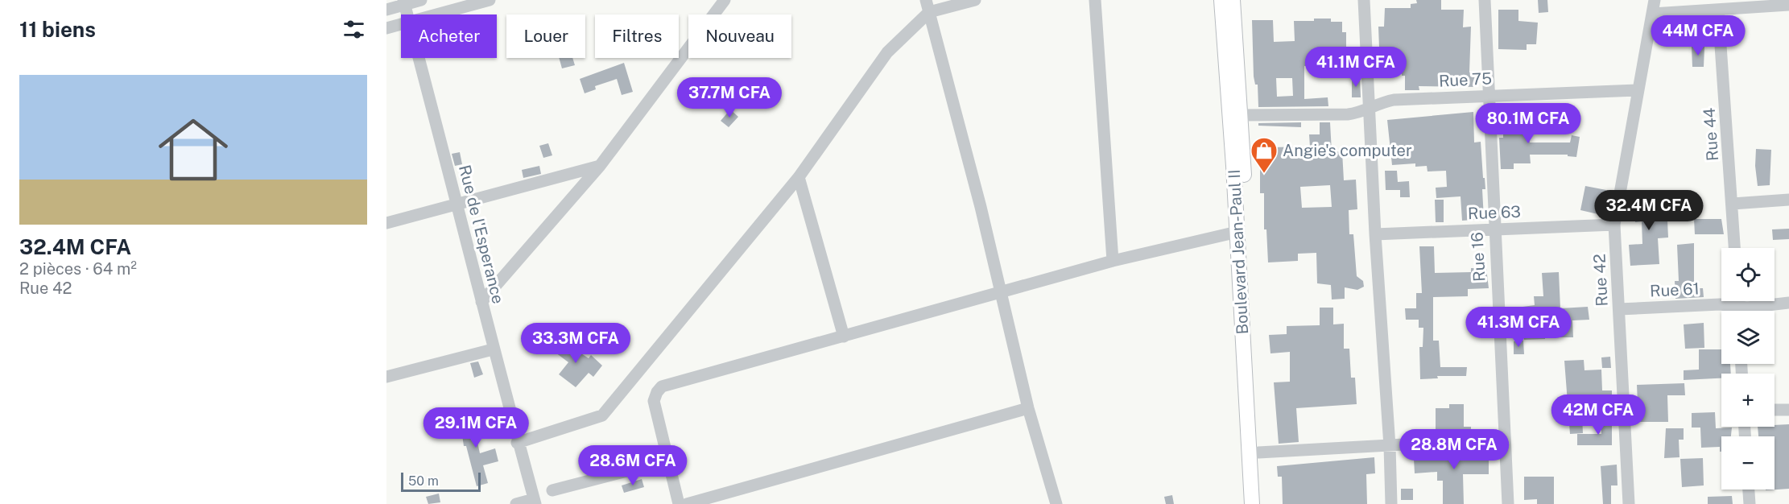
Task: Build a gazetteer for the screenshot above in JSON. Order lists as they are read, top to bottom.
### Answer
{
  "streets": {
    "main road": ["Boulevard Jean-Paul II"],
    "street": [
      "Rue 75",
      "Rue 44",
      "Rue 63",
      "Rue de l'Esperance",
      "Rue 16",
      "Rue 42",
      "Rue 61"
    ]
  },
  "crossings": [
    ["Rue 75", "Boulevard Jean-Paul II"],
    ["Rue 75", "Rue 16"],
    ["Rue 75", "Rue 42"],
    ["Rue 63", "Rue 16"],
    ["Rue 63", "Rue 42"],
    ["Rue 42", "Rue 61"]
  ],
  "places": {
    "shop": ["Angie's computer"]
  },
  "scale_bar": "50 m",
  "page": {
    "heading": "11 biens",
    "chip": [
      "Acheter",
      "Louer",
      "Filtres",
      "Nouveau"
    ],
    "price": [
      "44M CFA",
      "41.1M CFA",
      "37.7M CFA",
      "80.1M CFA",
      "32.4M CFA",
      "41.3M CFA",
      "33.3M CFA",
      "42M CFA",
      "29.1M CFA",
      "28.8M CFA",
      "28.6M CFA"
    ],
    "list": [
      {
        "name": "32.4M CFA",
        "note": "2 pièces · 64 m² · Rue 42"
      }
    ],
    "map_buttons": ["+", "−"],
    "scale": "50 m"
  }
}
